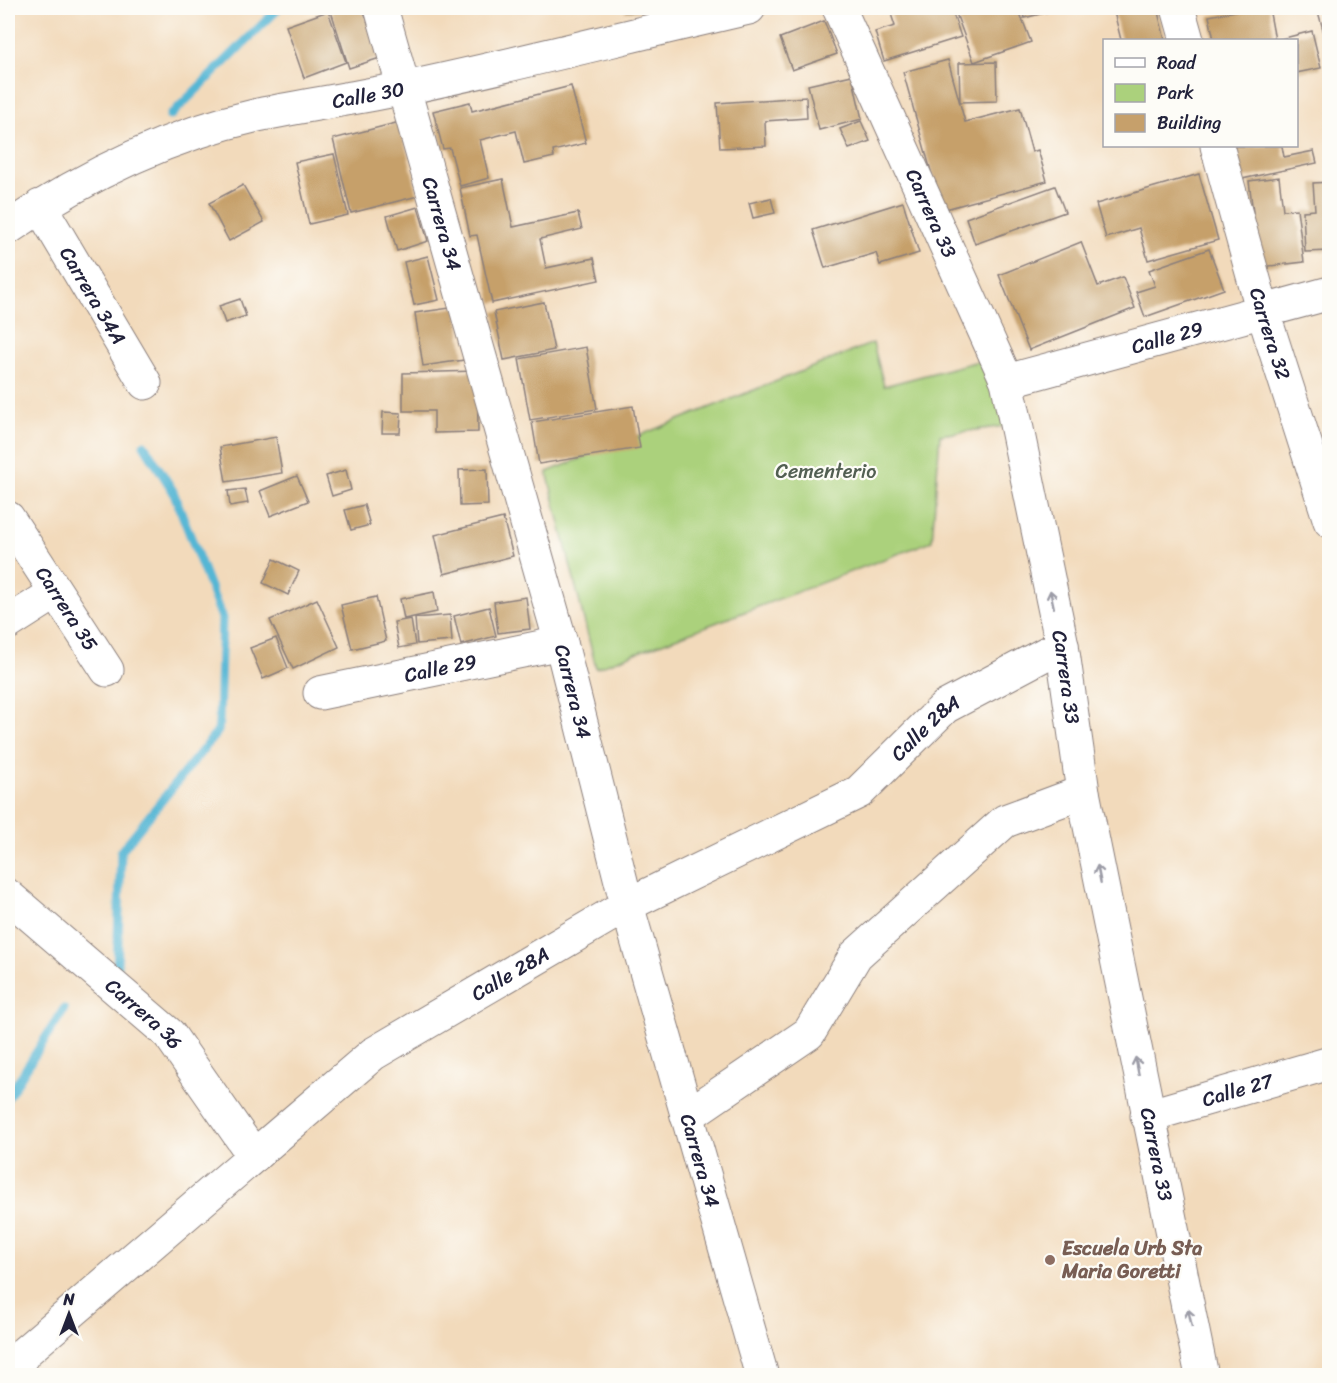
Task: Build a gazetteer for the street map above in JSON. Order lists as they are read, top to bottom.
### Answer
{
  "streets": {
    "street": [
      "Calle 30",
      "Carrera 33",
      "Carrera 34",
      "Carrera 34A",
      "Carrera 32",
      "Calle 29",
      "Carrera 35",
      "Calle 28A",
      "Carrera 36",
      "Calle 27"
    ]
  },
  "crossings": [
    ["Calle 30", "Carrera 34"],
    ["Calle 30", "Carrera 34A"],
    ["Carrera 33", "Calle 29"],
    ["Carrera 33", "Calle 28A"],
    ["Carrera 33", "Calle 27"],
    ["Carrera 34", "Calle 29"],
    ["Carrera 34", "Calle 28A"],
    ["Carrera 32", "Calle 29"],
    ["Calle 28A", "Carrera 36"]
  ],
  "one_way": ["Carrera 33"],
  "parks": ["Cementerio"],
  "places": ["Escuela Urb Sta Maria Goretti"],
  "legend": ["Road", "Park", "Building"],
  "north": "top"
}
